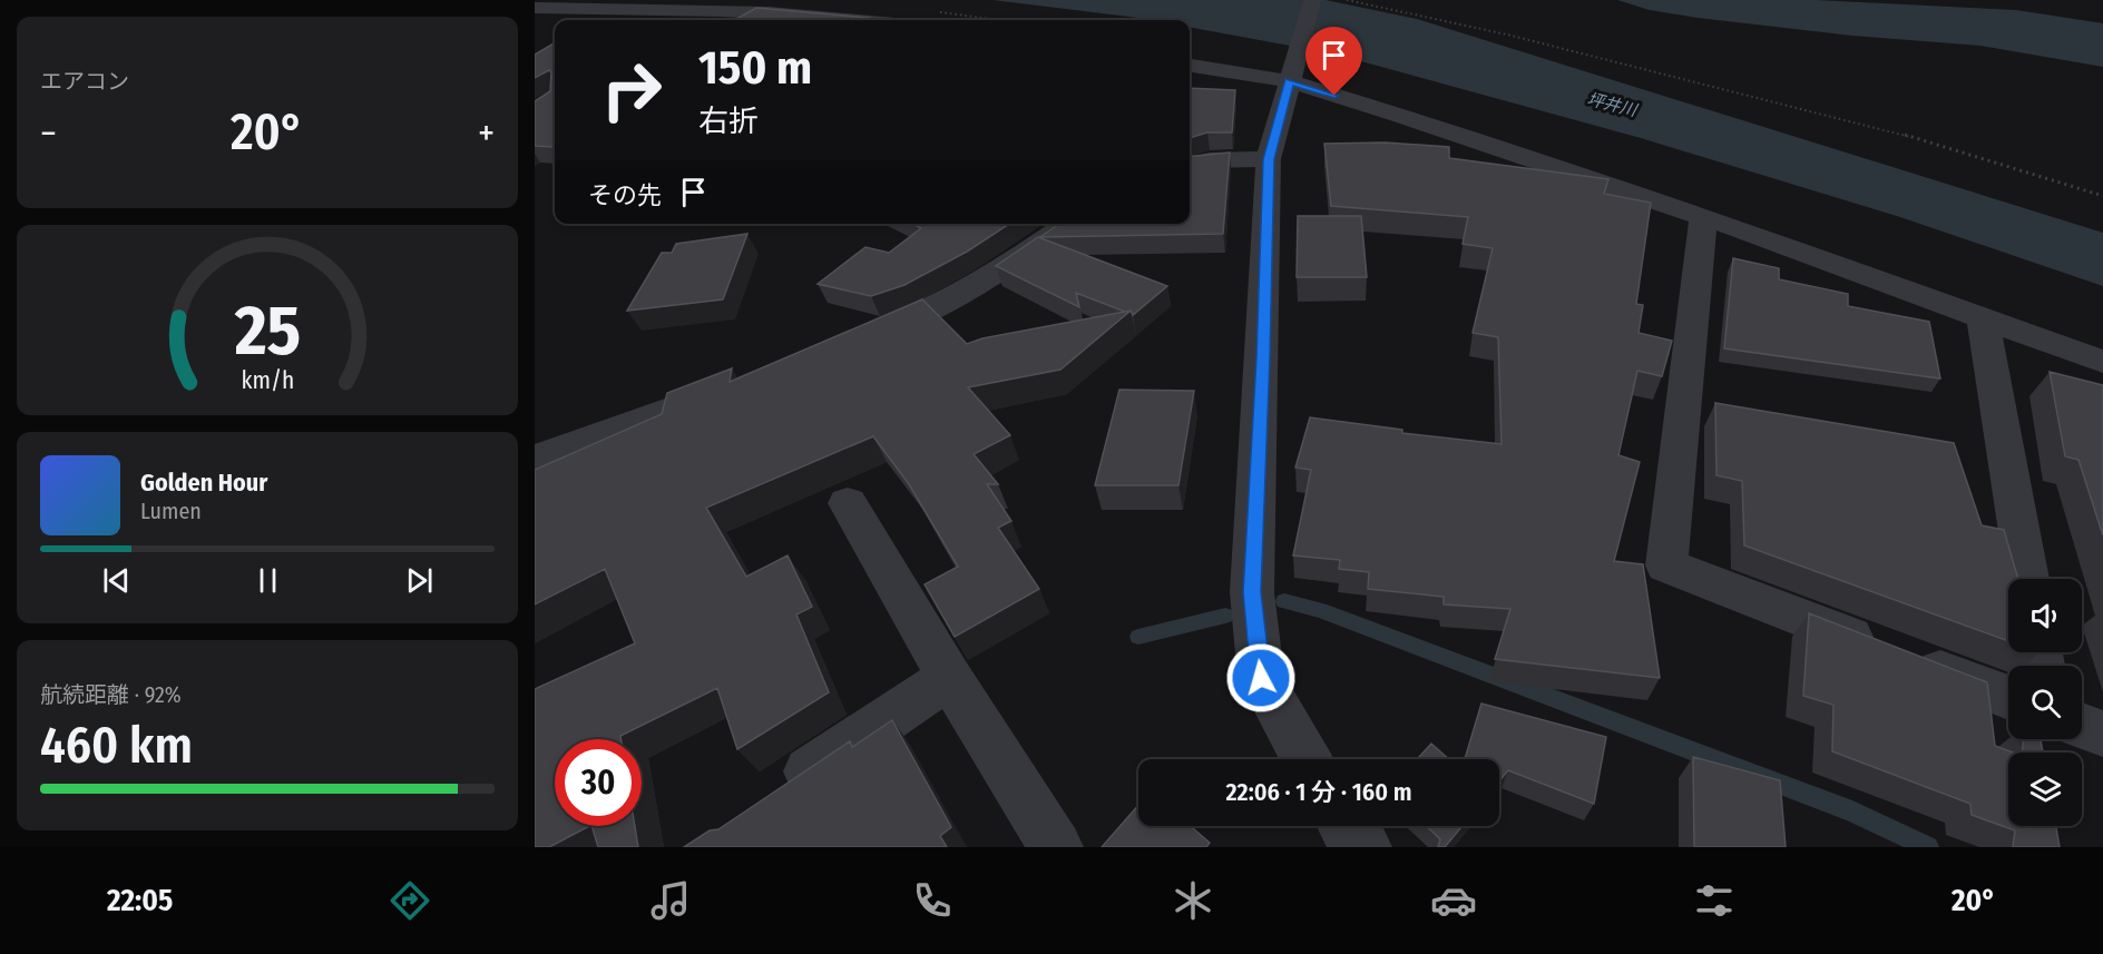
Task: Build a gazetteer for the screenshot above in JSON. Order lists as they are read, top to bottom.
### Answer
{
  "water": ["坪井川"],
  "page": {
    "tile": [
      "エアコン",
      ["航続距離 · 92%", "460 km"]
    ],
    "turn": ["150 m", "右折"],
    "heat": ["−", "20°", "+"],
    "then": "その先",
    "song": ["Golden Hour", "Lumen"],
    "limit": "30",
    "trip": "22:06 · 1 分 · 160 m",
    "tabs": ["22:05", "20°"],
    "gauge": ["25", "km/h"]
  }
}
